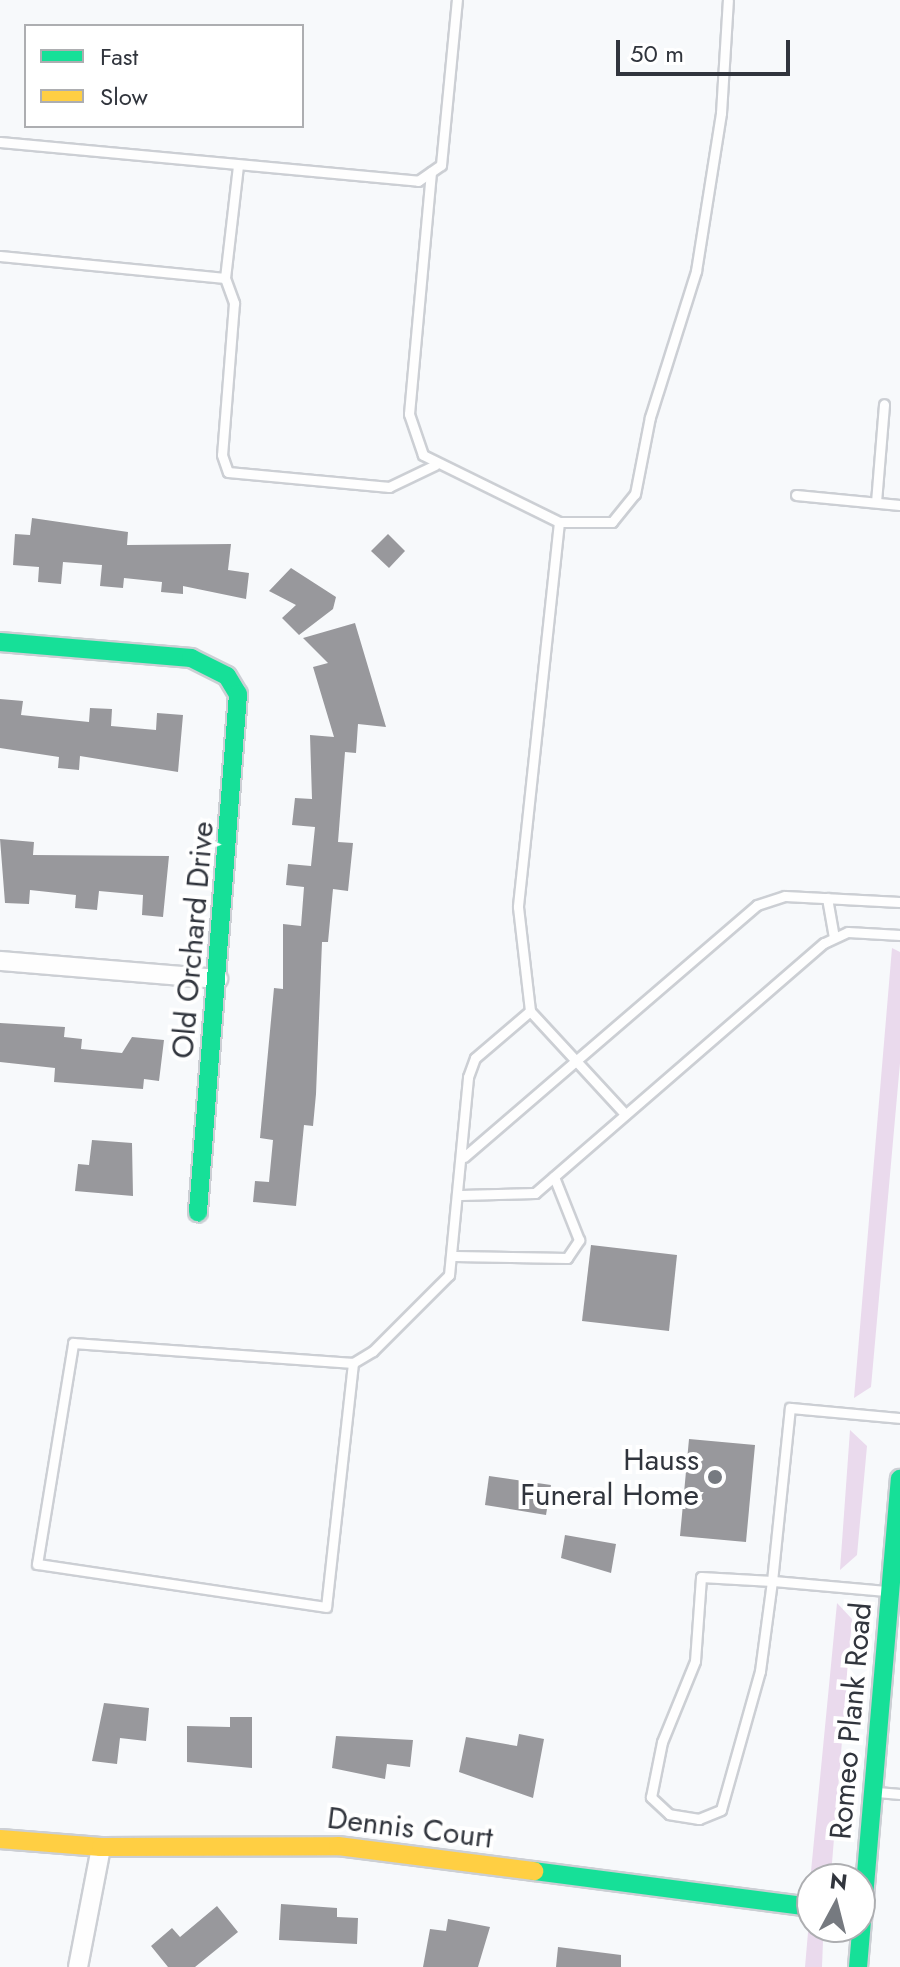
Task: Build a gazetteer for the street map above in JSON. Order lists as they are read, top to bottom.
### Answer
{
  "streets": {
    "street": ["Old Orchard Drive", "Romeo Plank Road", "Dennis Court"]
  },
  "places": ["Hauss Funeral Home"],
  "legend": ["Fast", "Slow"],
  "scale_bar": "50 m",
  "north": "top"
}
